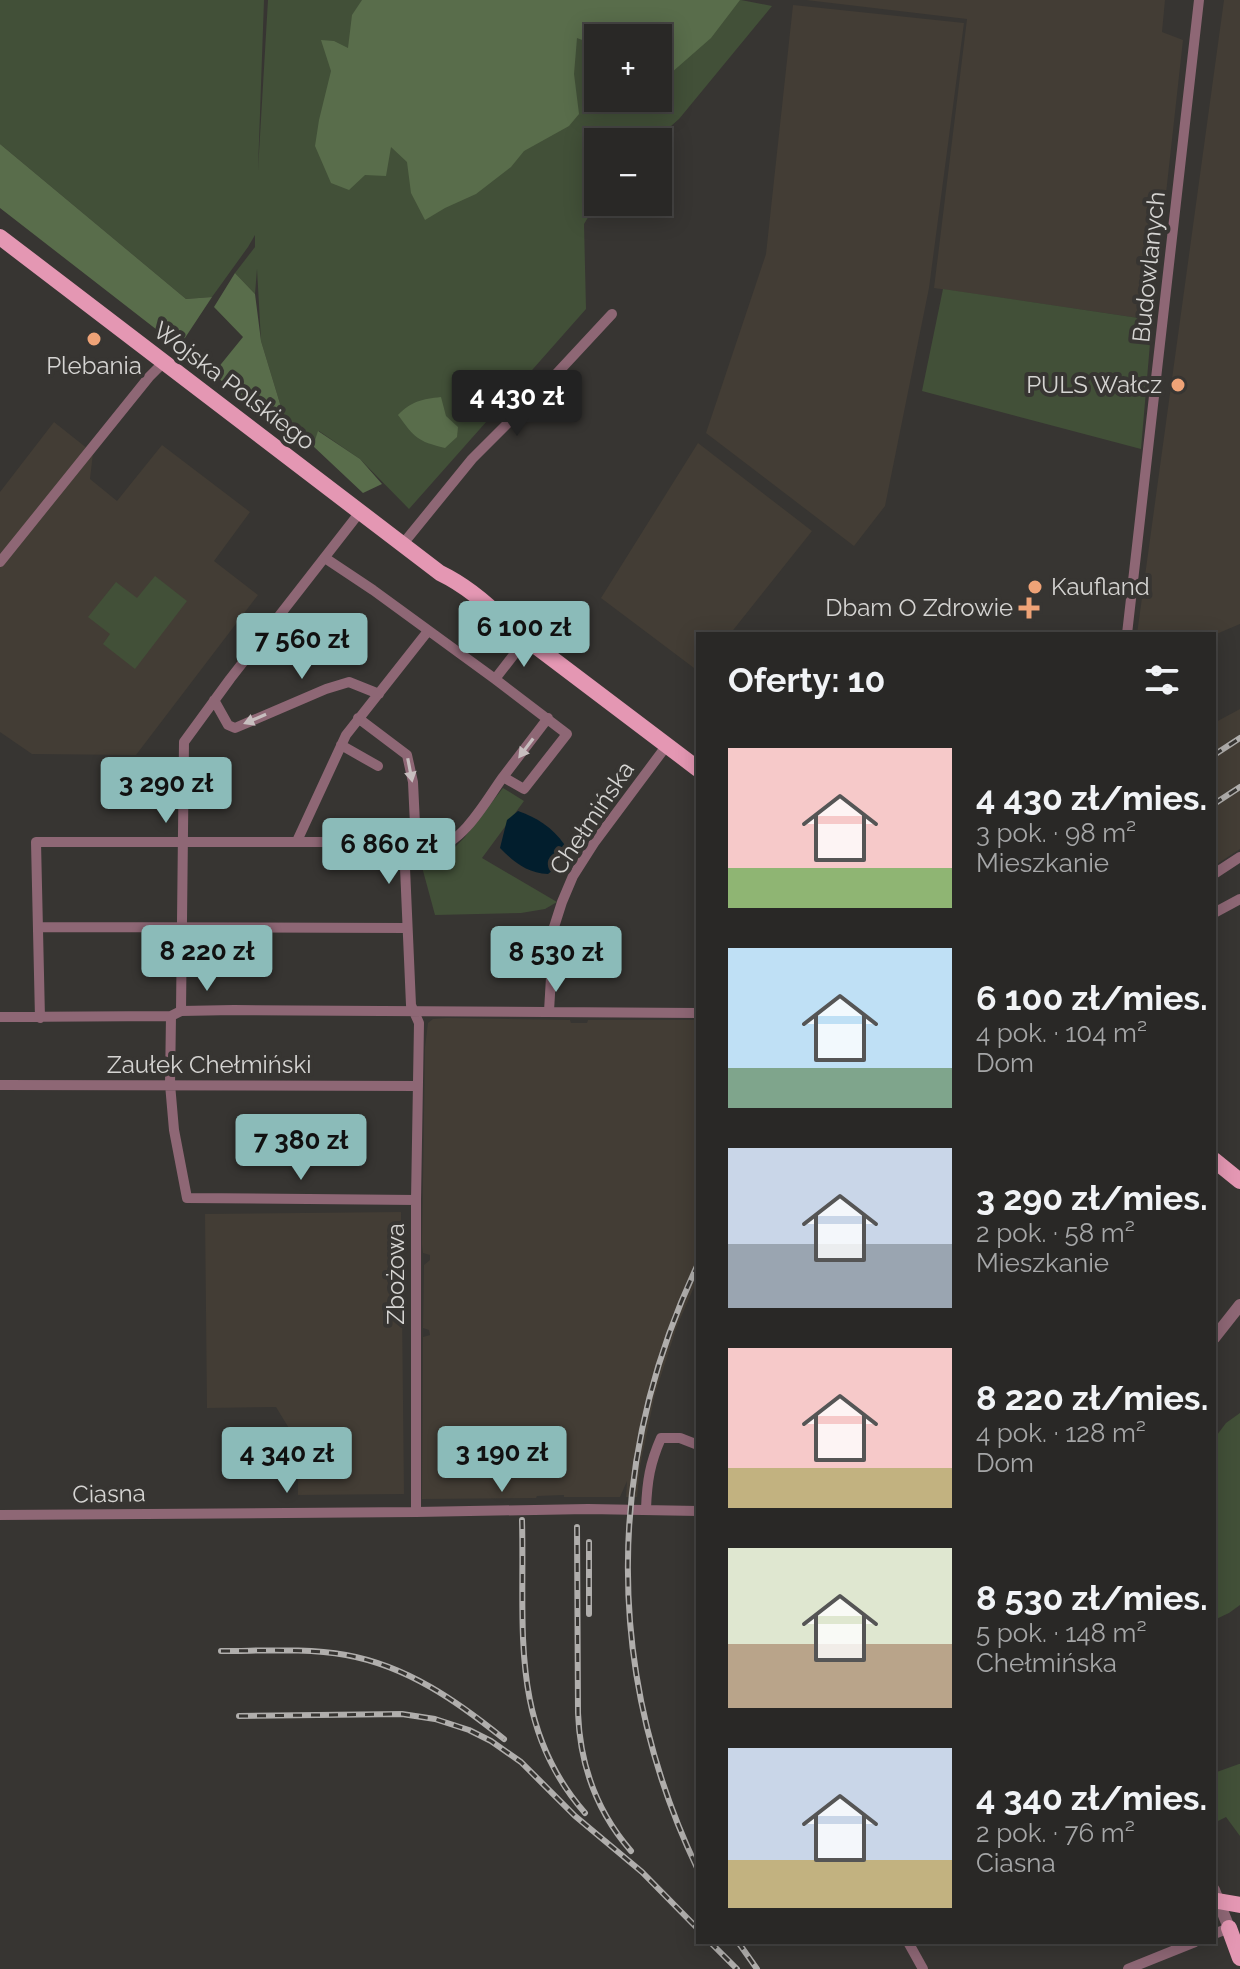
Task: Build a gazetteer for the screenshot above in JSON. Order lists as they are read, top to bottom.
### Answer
{
  "streets": {
    "main road": ["Wojska Polskiego"],
    "street": [
      "Budowlanych",
      "Chełmińska",
      "Zaułek Chełmiński",
      "Zbożowa",
      "Ciasna"
    ]
  },
  "crossings": [
    ["Wojska Polskiego", "Chełmińska"],
    ["Zaułek Chełmiński", "Zbożowa"],
    ["Zbożowa", "Ciasna"]
  ],
  "places": {
    "other": ["Plebania", "PULS Wałcz", "Kaufland"],
    "health": ["Dbam O Zdrowie"]
  },
  "page": {
    "map_buttons": ["+", "−"],
    "price": [
      "4 430 zł",
      "6 100 zł",
      "7 560 zł",
      "3 290 zł",
      "6 860 zł",
      "8 220 zł",
      "8 530 zł",
      "7 380 zł",
      "3 190 zł",
      "4 340 zł"
    ],
    "heading": "Oferty: 10",
    "list": [
      {
        "name": "4 430 zł/mies.",
        "note": "3 pok. · 98 m² · Mieszkanie"
      },
      {
        "name": "6 100 zł/mies.",
        "note": "4 pok. · 104 m² · Dom"
      },
      {
        "name": "3 290 zł/mies.",
        "note": "2 pok. · 58 m² · Mieszkanie"
      },
      {
        "name": "8 220 zł/mies.",
        "note": "4 pok. · 128 m² · Dom"
      },
      {
        "name": "8 530 zł/mies.",
        "note": "5 pok. · 148 m² · Chełmińska"
      },
      {
        "name": "4 340 zł/mies.",
        "note": "2 pok. · 76 m² · Ciasna"
      }
    ]
  }
}
